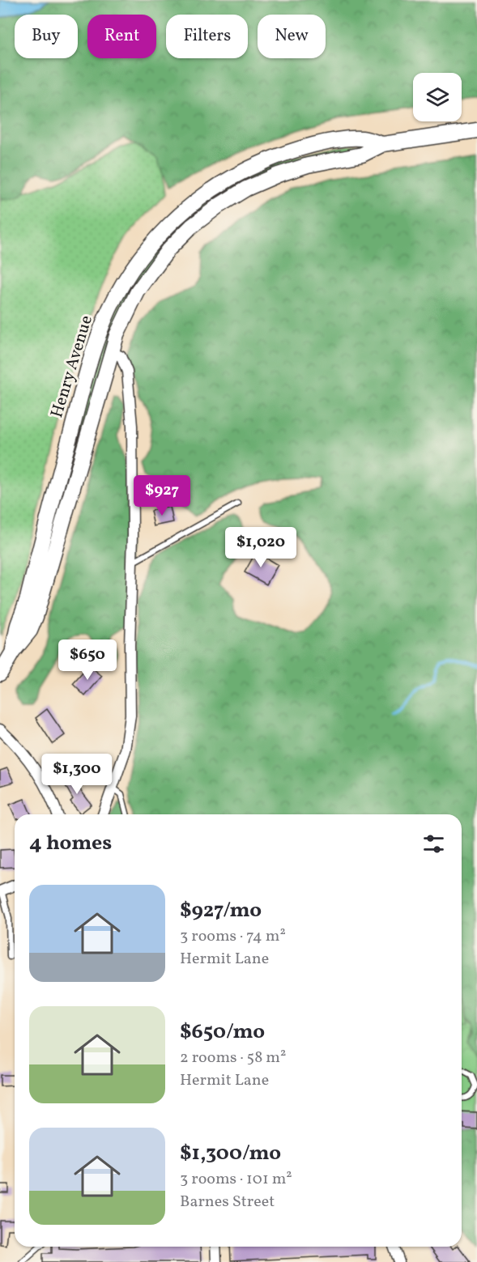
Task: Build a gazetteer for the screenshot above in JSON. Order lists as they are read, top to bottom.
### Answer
{
  "streets": {
    "main road": ["Henry Avenue"]
  },
  "page": {
    "chip": [
      "Buy",
      "Rent",
      "Filters",
      "New"
    ],
    "price": [
      "$927",
      "$1,020",
      "$650",
      "$1,300"
    ],
    "heading": "4 homes",
    "list": [
      {
        "name": "$927/mo",
        "note": "3 rooms · 74 m² · Hermit Lane"
      },
      {
        "name": "$650/mo",
        "note": "2 rooms · 58 m² · Hermit Lane"
      },
      {
        "name": "$1,300/mo",
        "note": "3 rooms · 101 m² · Barnes Street"
      }
    ]
  }
}
